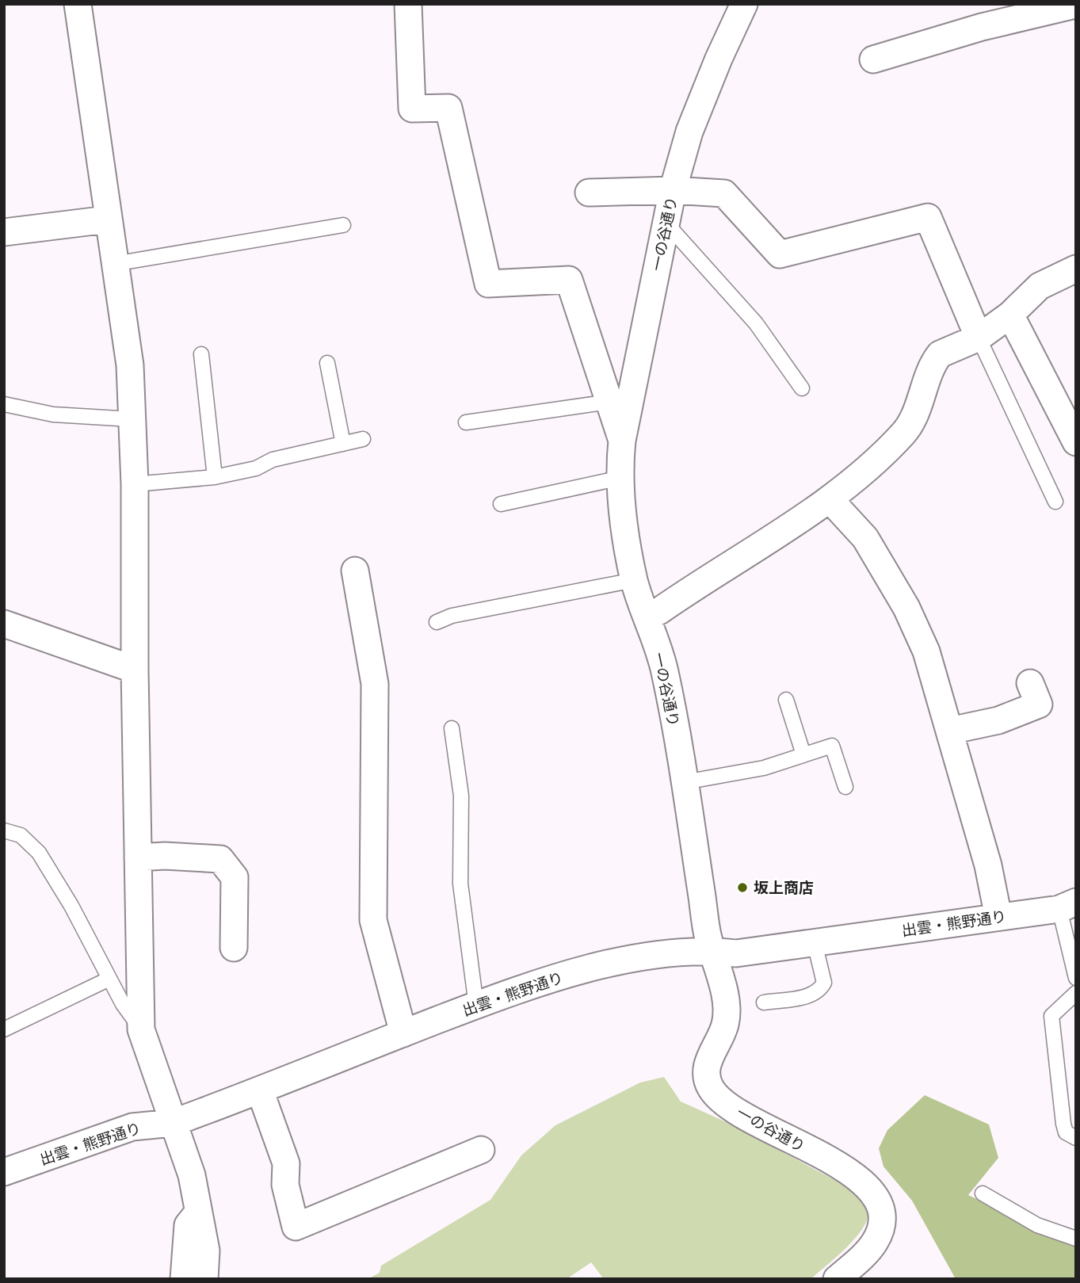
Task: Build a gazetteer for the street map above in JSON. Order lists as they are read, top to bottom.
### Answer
{
  "streets": {
    "street": ["一の谷通り", "出雲・熊野通り"]
  },
  "crossings": [
    ["一の谷通り", "出雲・熊野通り"]
  ],
  "places": ["坂上商店"]
}
